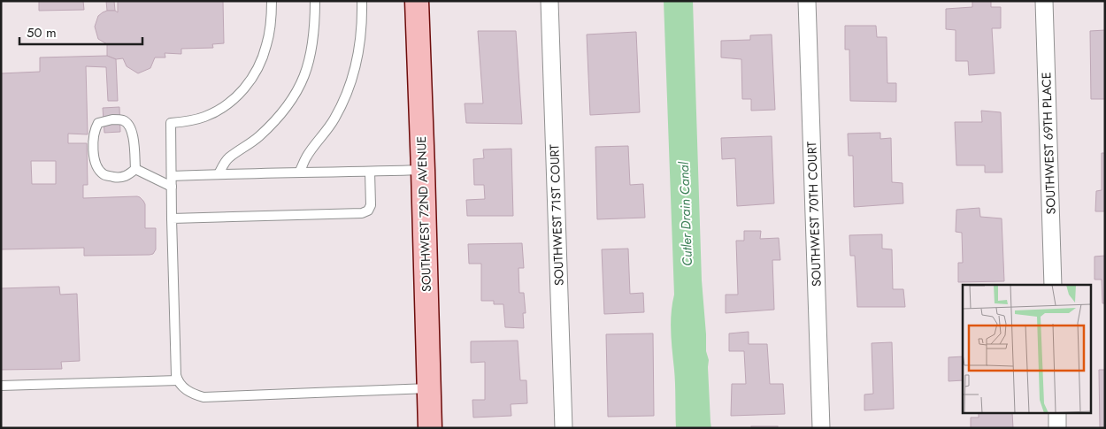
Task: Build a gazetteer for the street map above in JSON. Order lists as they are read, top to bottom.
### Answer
{
  "streets": {
    "street": [
      "SOUTHWEST 69TH PLACE",
      "SOUTHWEST 72ND AVENUE",
      "SOUTHWEST 70TH COURT",
      "SOUTHWEST 71ST COURT"
    ]
  },
  "water": ["Cutler Drain Canal"],
  "scale_bar": "50 m"
}
